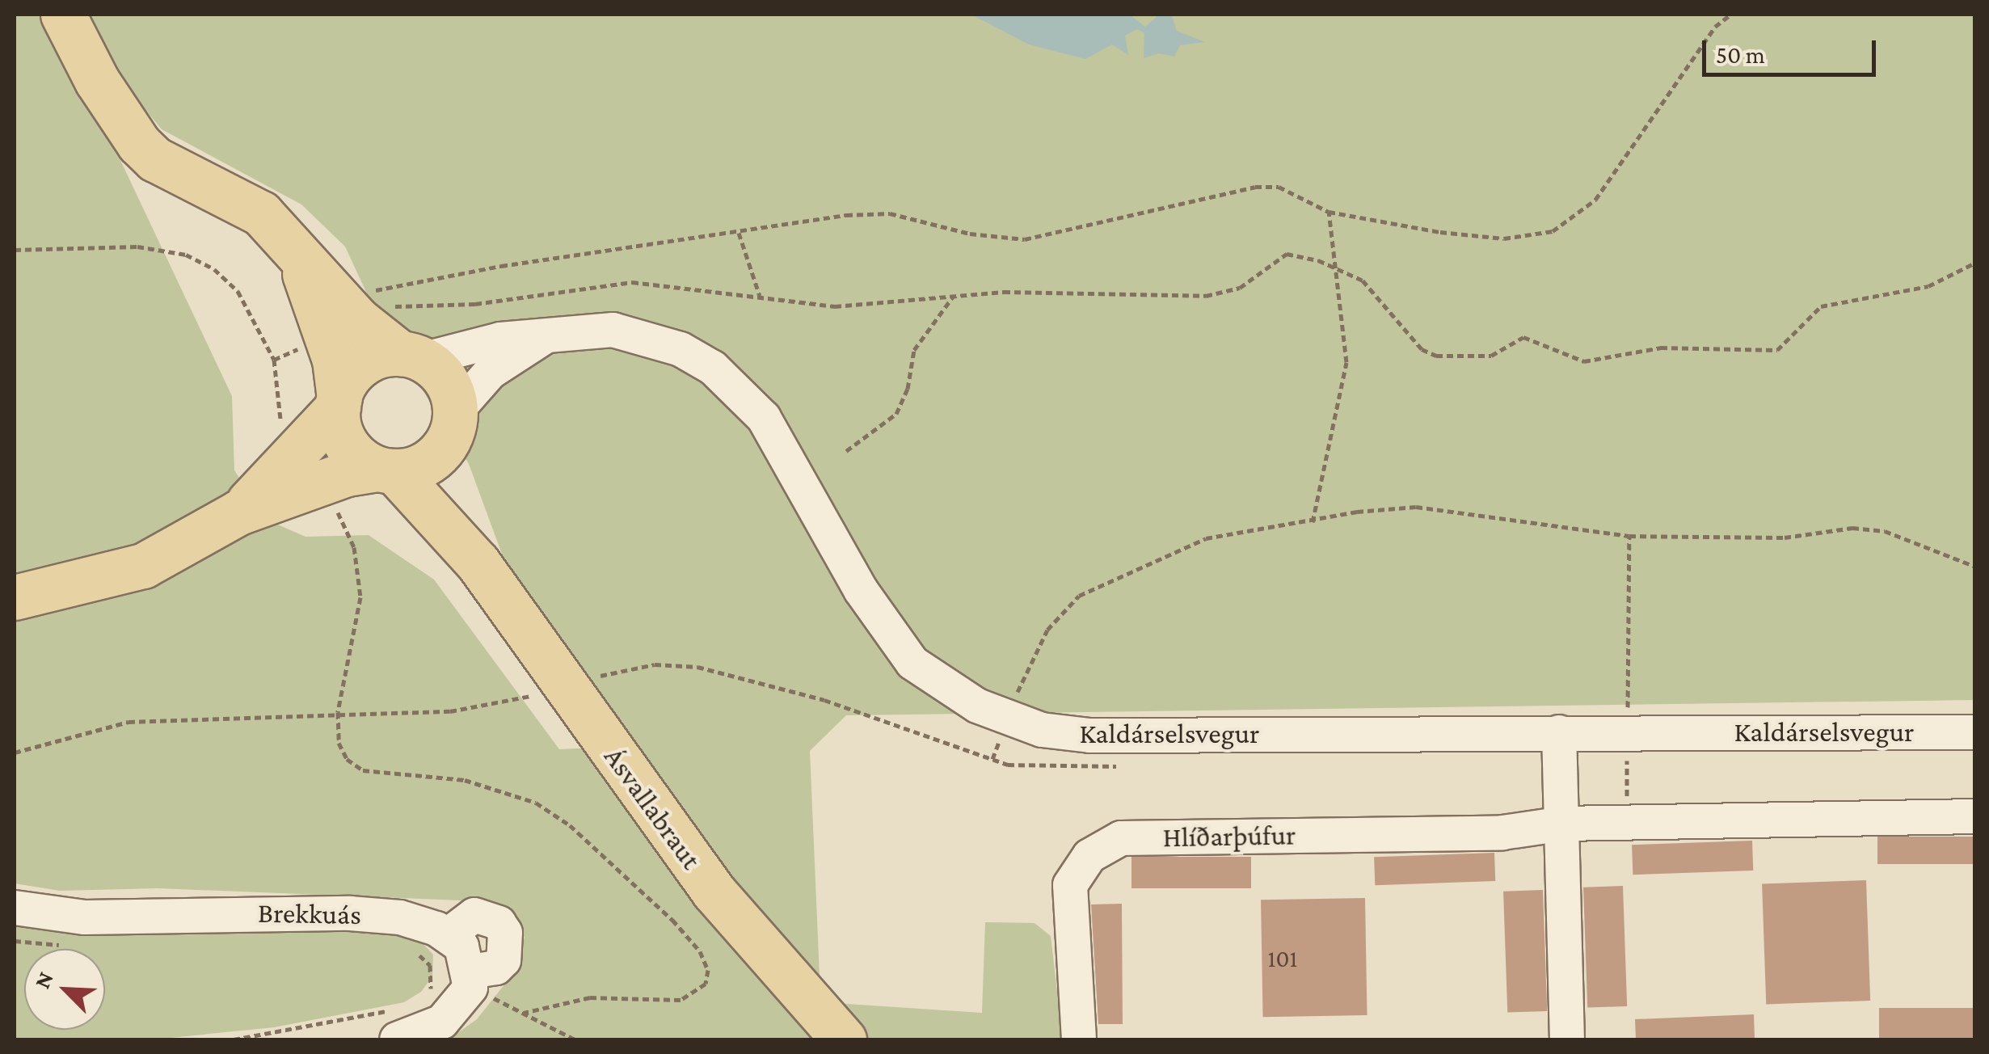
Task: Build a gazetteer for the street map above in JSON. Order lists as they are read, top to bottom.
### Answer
{
  "streets": {
    "main road": ["Ásvallabraut"],
    "street": ["Kaldárselsvegur", "Hlíðarþúfur", "Brekkuás"]
  },
  "crossings": [
    ["Kaldárselsvegur", "Ásvallabraut"]
  ],
  "house_numbers": ["101"],
  "scale_bar": "50 m",
  "north": "top left"
}
